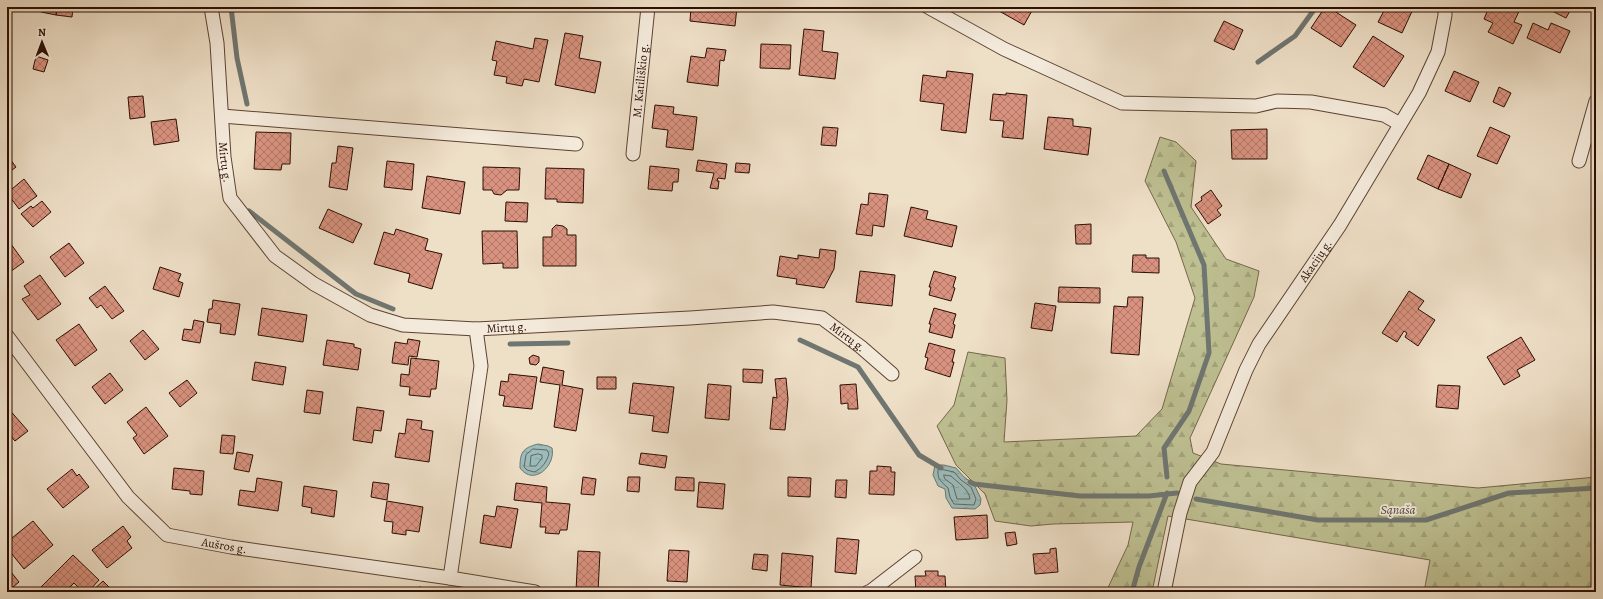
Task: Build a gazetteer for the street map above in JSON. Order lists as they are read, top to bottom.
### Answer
{
  "streets": {
    "street": [
      "M. Katiliškio g.",
      "Mirtų g.",
      "Akacijų g.",
      "Aušros g."
    ]
  },
  "water": ["Sąnaša"],
  "north": "top"
}
